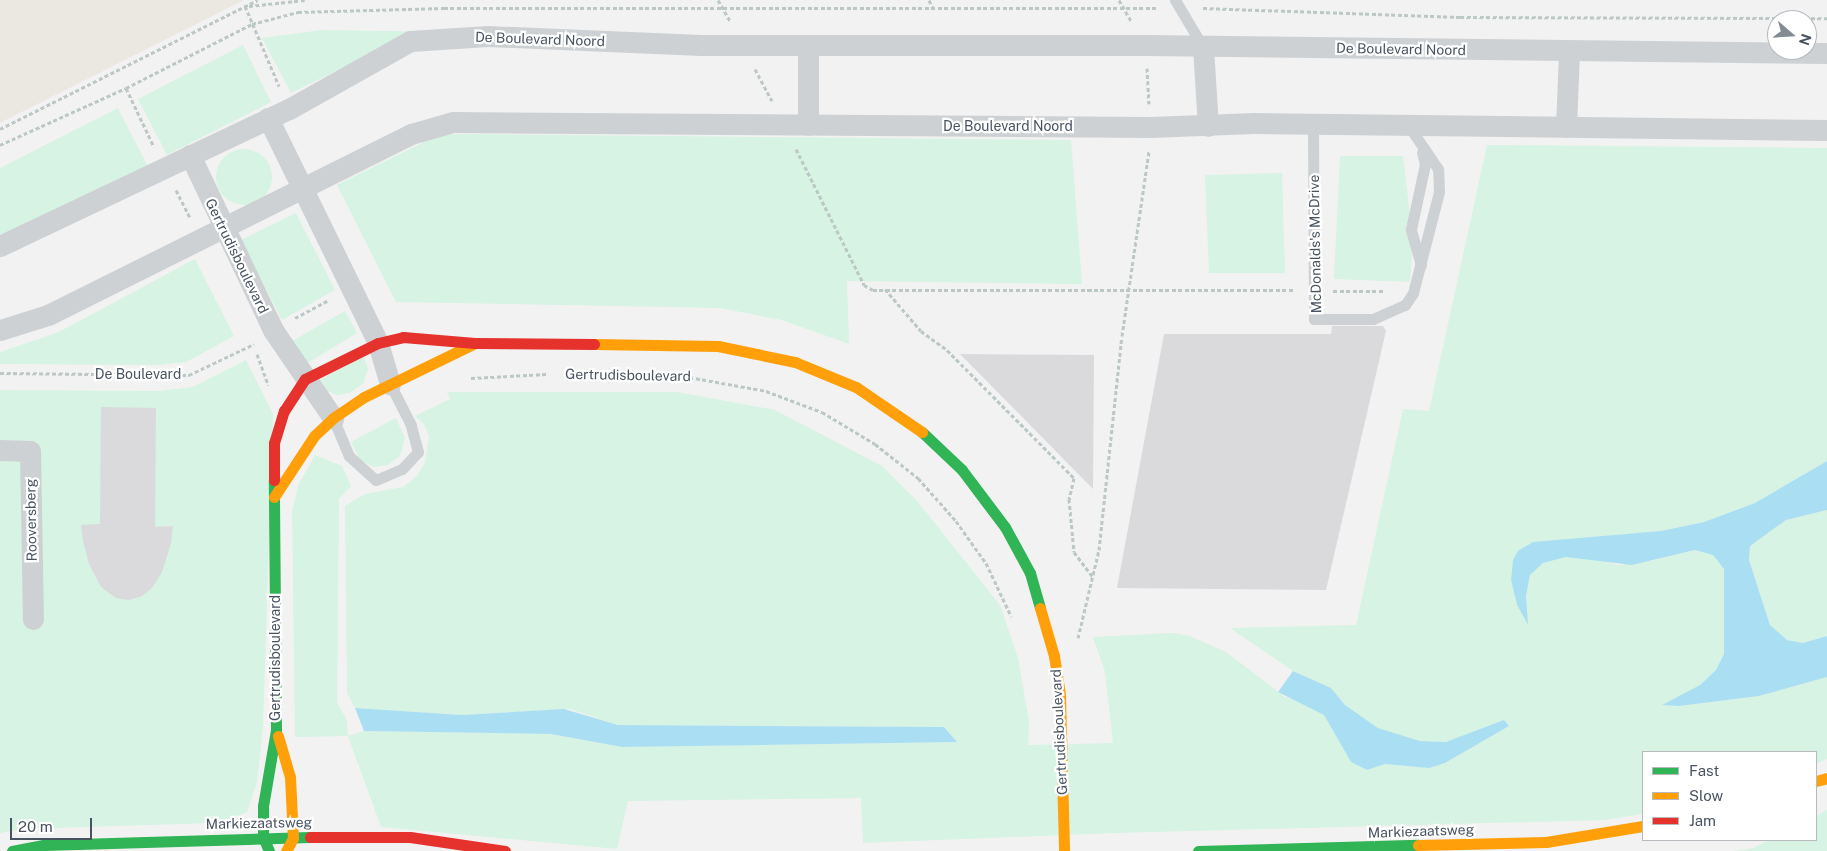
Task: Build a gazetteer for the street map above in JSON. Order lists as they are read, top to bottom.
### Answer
{
  "streets": {
    "street": [
      "De Boulevard Noord",
      "Gertrudisboulevard",
      "Rooversberg",
      "Markiezaatsweg"
    ],
    "lane": ["McDonalds's McDrive"],
    "path": ["De Boulevard"]
  },
  "crossings": [
    ["De Boulevard Noord", "McDonalds's McDrive"],
    ["Gertrudisboulevard", "De Boulevard"],
    ["Gertrudisboulevard", "Markiezaatsweg"]
  ],
  "legend": ["Fast", "Slow", "Jam"],
  "scale_bar": "20 m",
  "north": "right"
}
